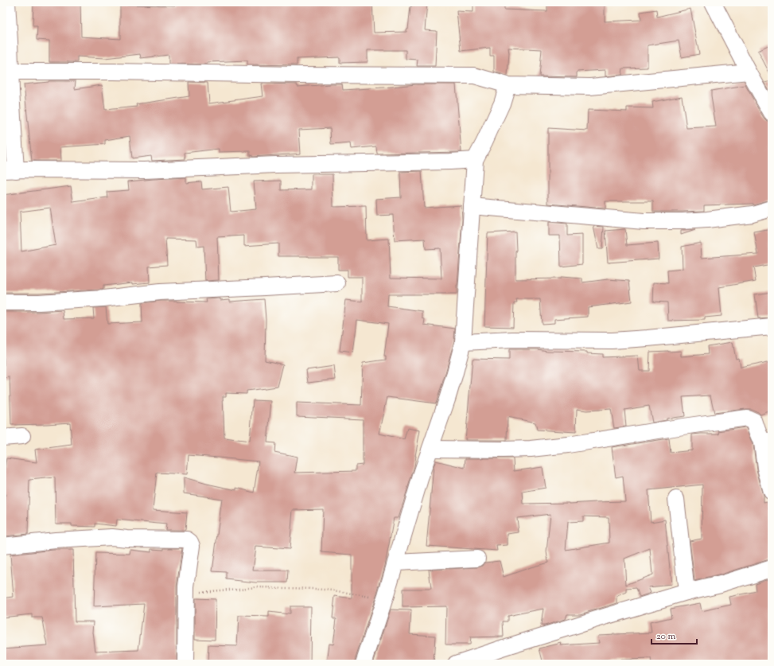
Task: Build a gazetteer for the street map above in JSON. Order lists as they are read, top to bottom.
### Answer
{
  "scale_bar": "20 m"
}
